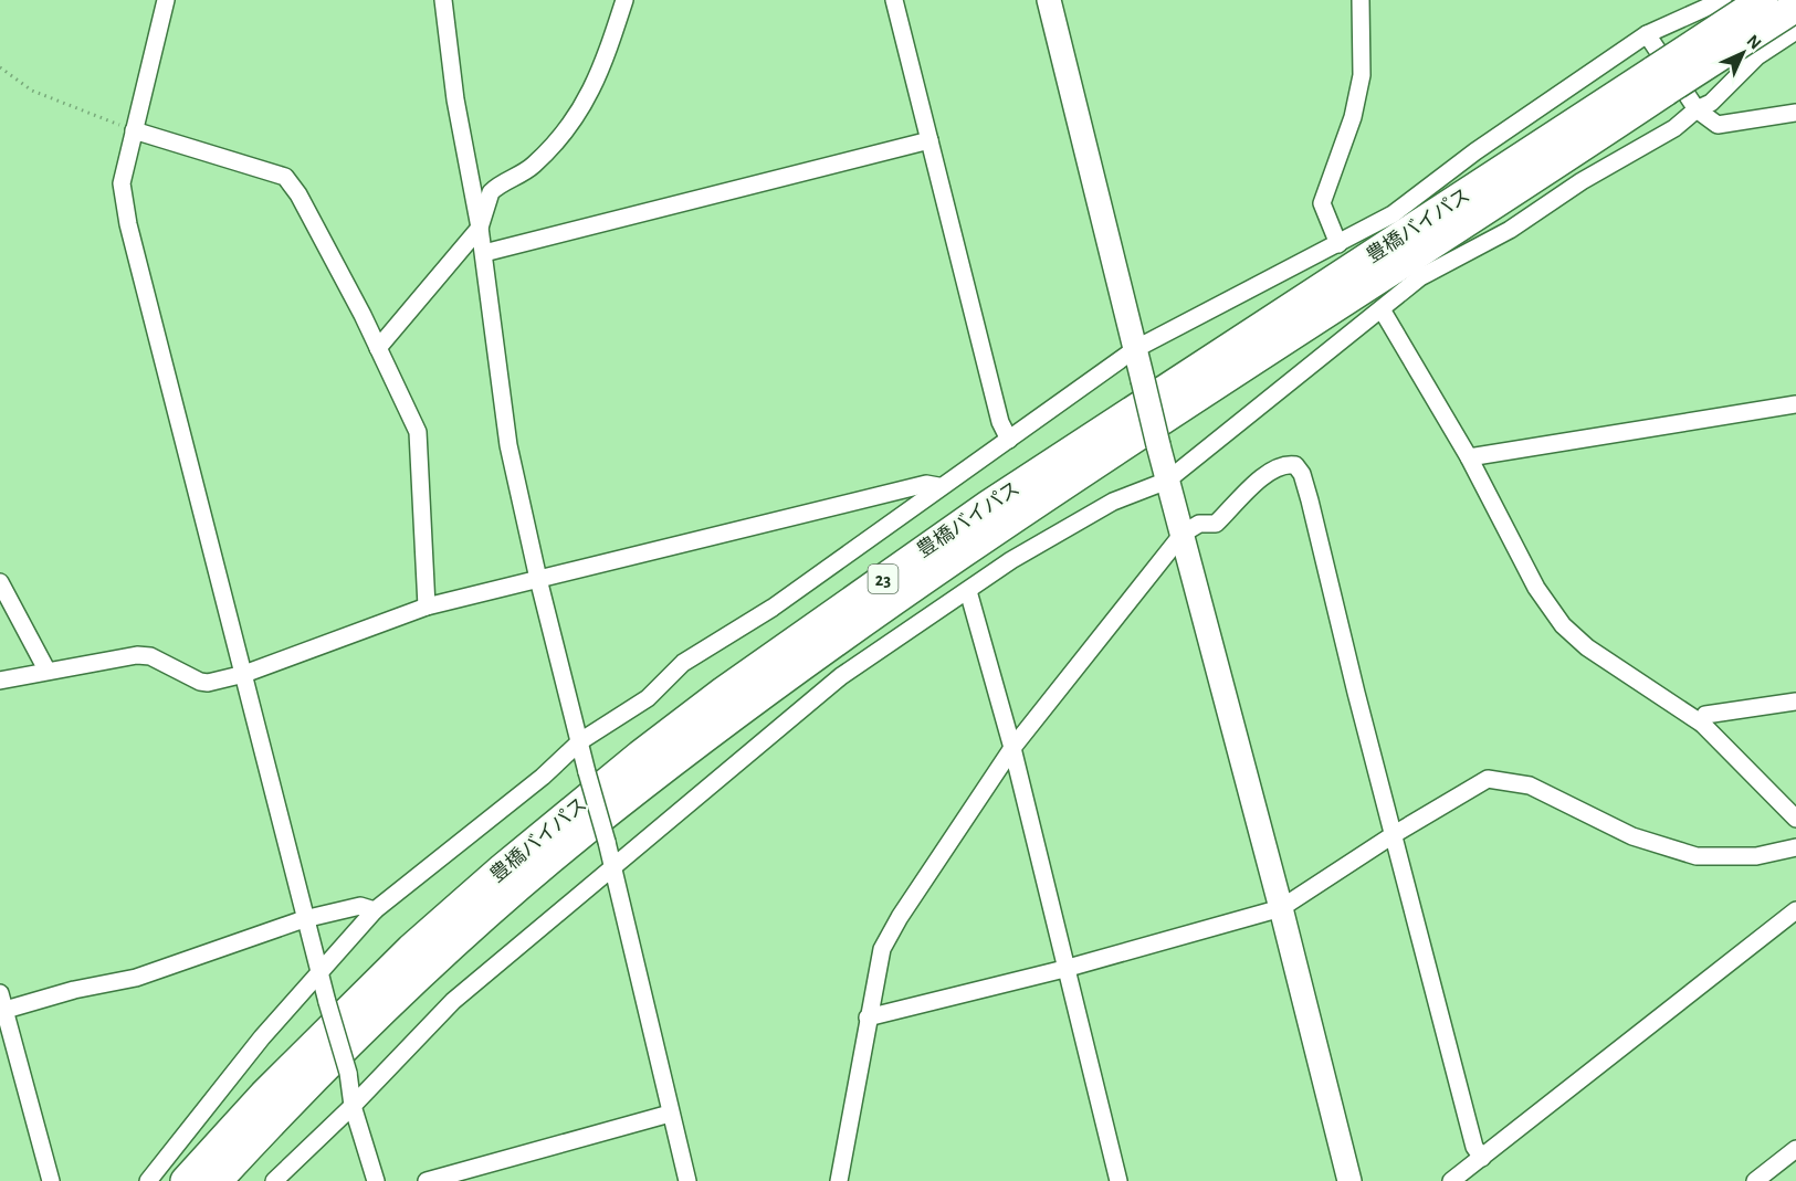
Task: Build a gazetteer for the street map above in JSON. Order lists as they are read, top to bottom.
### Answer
{
  "streets": {
    "highway": ["豊橋バイパス", "23"]
  },
  "north": "top right"
}
